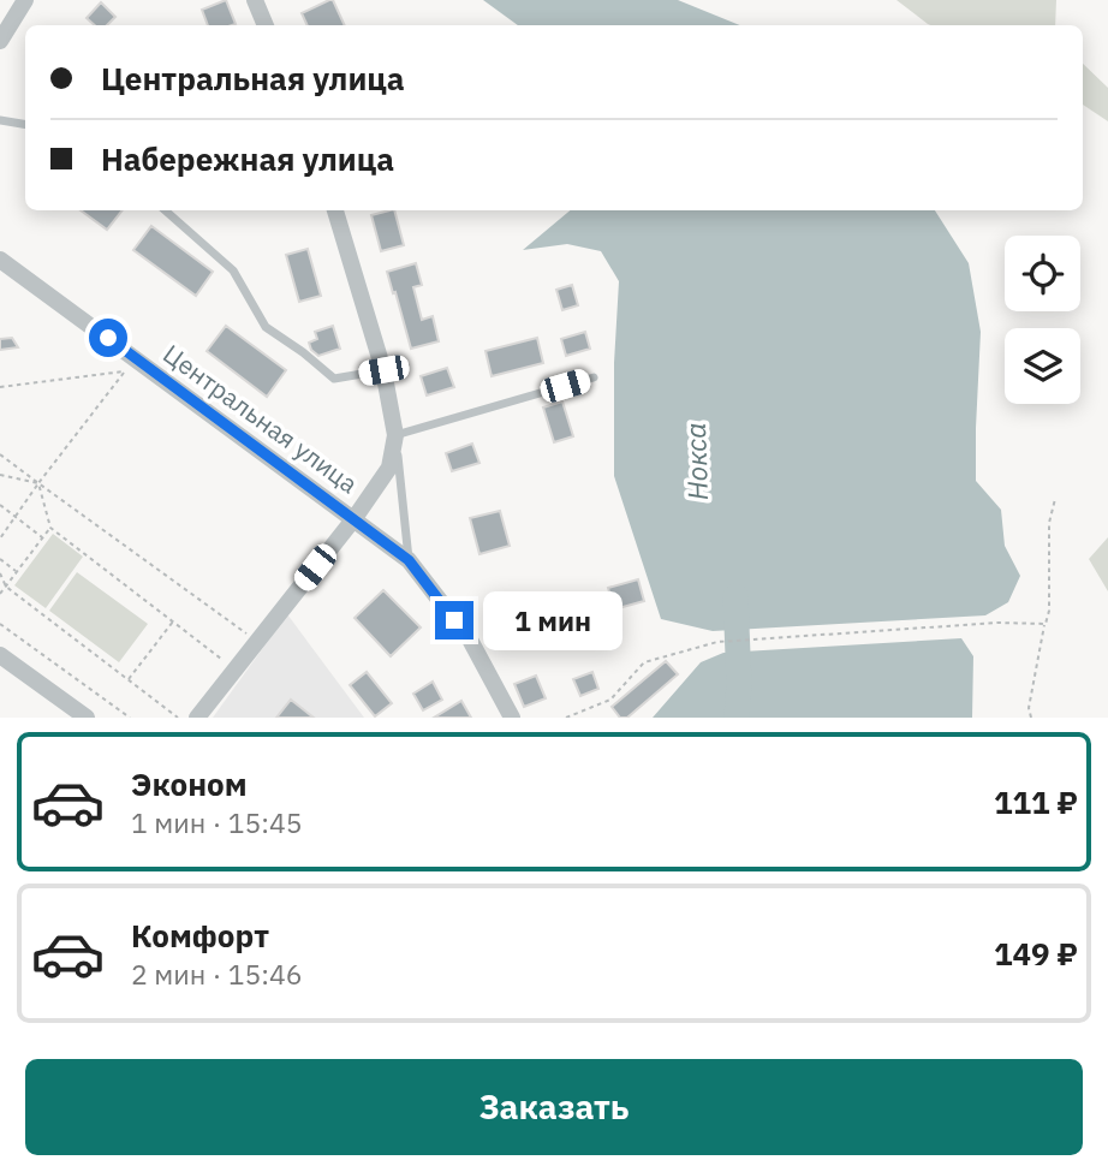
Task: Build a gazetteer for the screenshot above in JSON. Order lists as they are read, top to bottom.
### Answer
{
  "streets": {
    "street": ["Центральная улица"]
  },
  "water": ["Нокса"],
  "page": {
    "banner": ["Центральная улица", "Набережная улица"],
    "bubble": "1 мин",
    "list": [
      {
        "name": "Эконом",
        "note": "1 мин · 15:45",
        "value": "111 ₽"
      },
      {
        "name": "Комфорт",
        "note": "2 мин · 15:46",
        "value": "149 ₽"
      }
    ],
    "buttons": "Заказать"
  }
}
